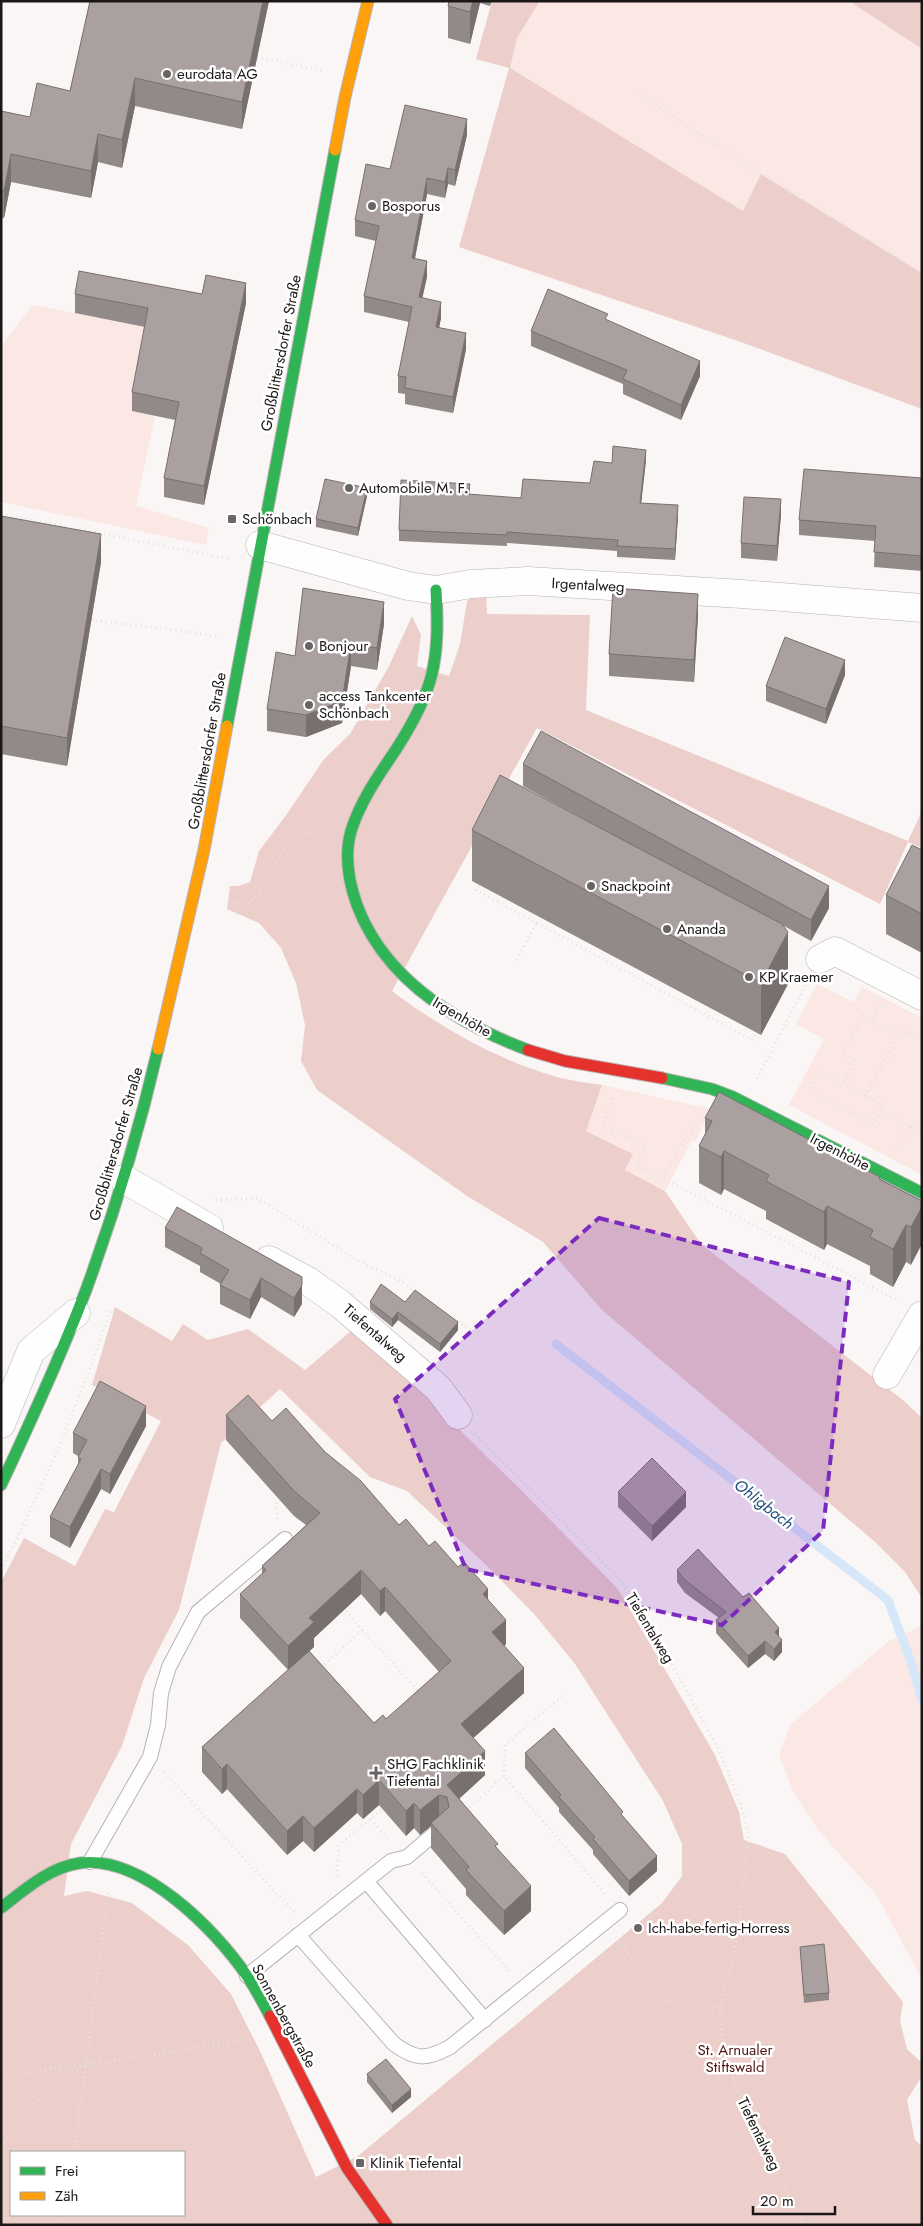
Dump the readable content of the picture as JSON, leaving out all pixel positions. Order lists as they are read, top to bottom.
{
  "streets": {
    "street": [
      "Großblittersdorfer Straße",
      "Irgentalweg",
      "Irgenhöhe",
      "Tiefentalweg",
      "Sonnenbergstraße"
    ]
  },
  "crossings": [
    ["Großblittersdorfer Straße", "Irgentalweg"],
    ["Großblittersdorfer Straße", "Tiefentalweg"],
    ["Irgentalweg", "Irgenhöhe"]
  ],
  "water": ["Ohligbach"],
  "parks": ["St. Arnualer Stiftswald"],
  "places": {
    "other": [
      "eurodata AG",
      "Bosporus",
      "Automobile M. F.",
      "Bonjour",
      "access Tankcenter Schönbach",
      "Snackpoint",
      "Ananda",
      "KP Kraemer",
      "Ich-habe-fertig-Horress"
    ],
    "transit": ["Schönbach", "Klinik Tiefental"],
    "health": ["SHG Fachklinik Tiefental"]
  },
  "legend": ["Frei", "Zäh"],
  "scale_bar": "20 m"
}
